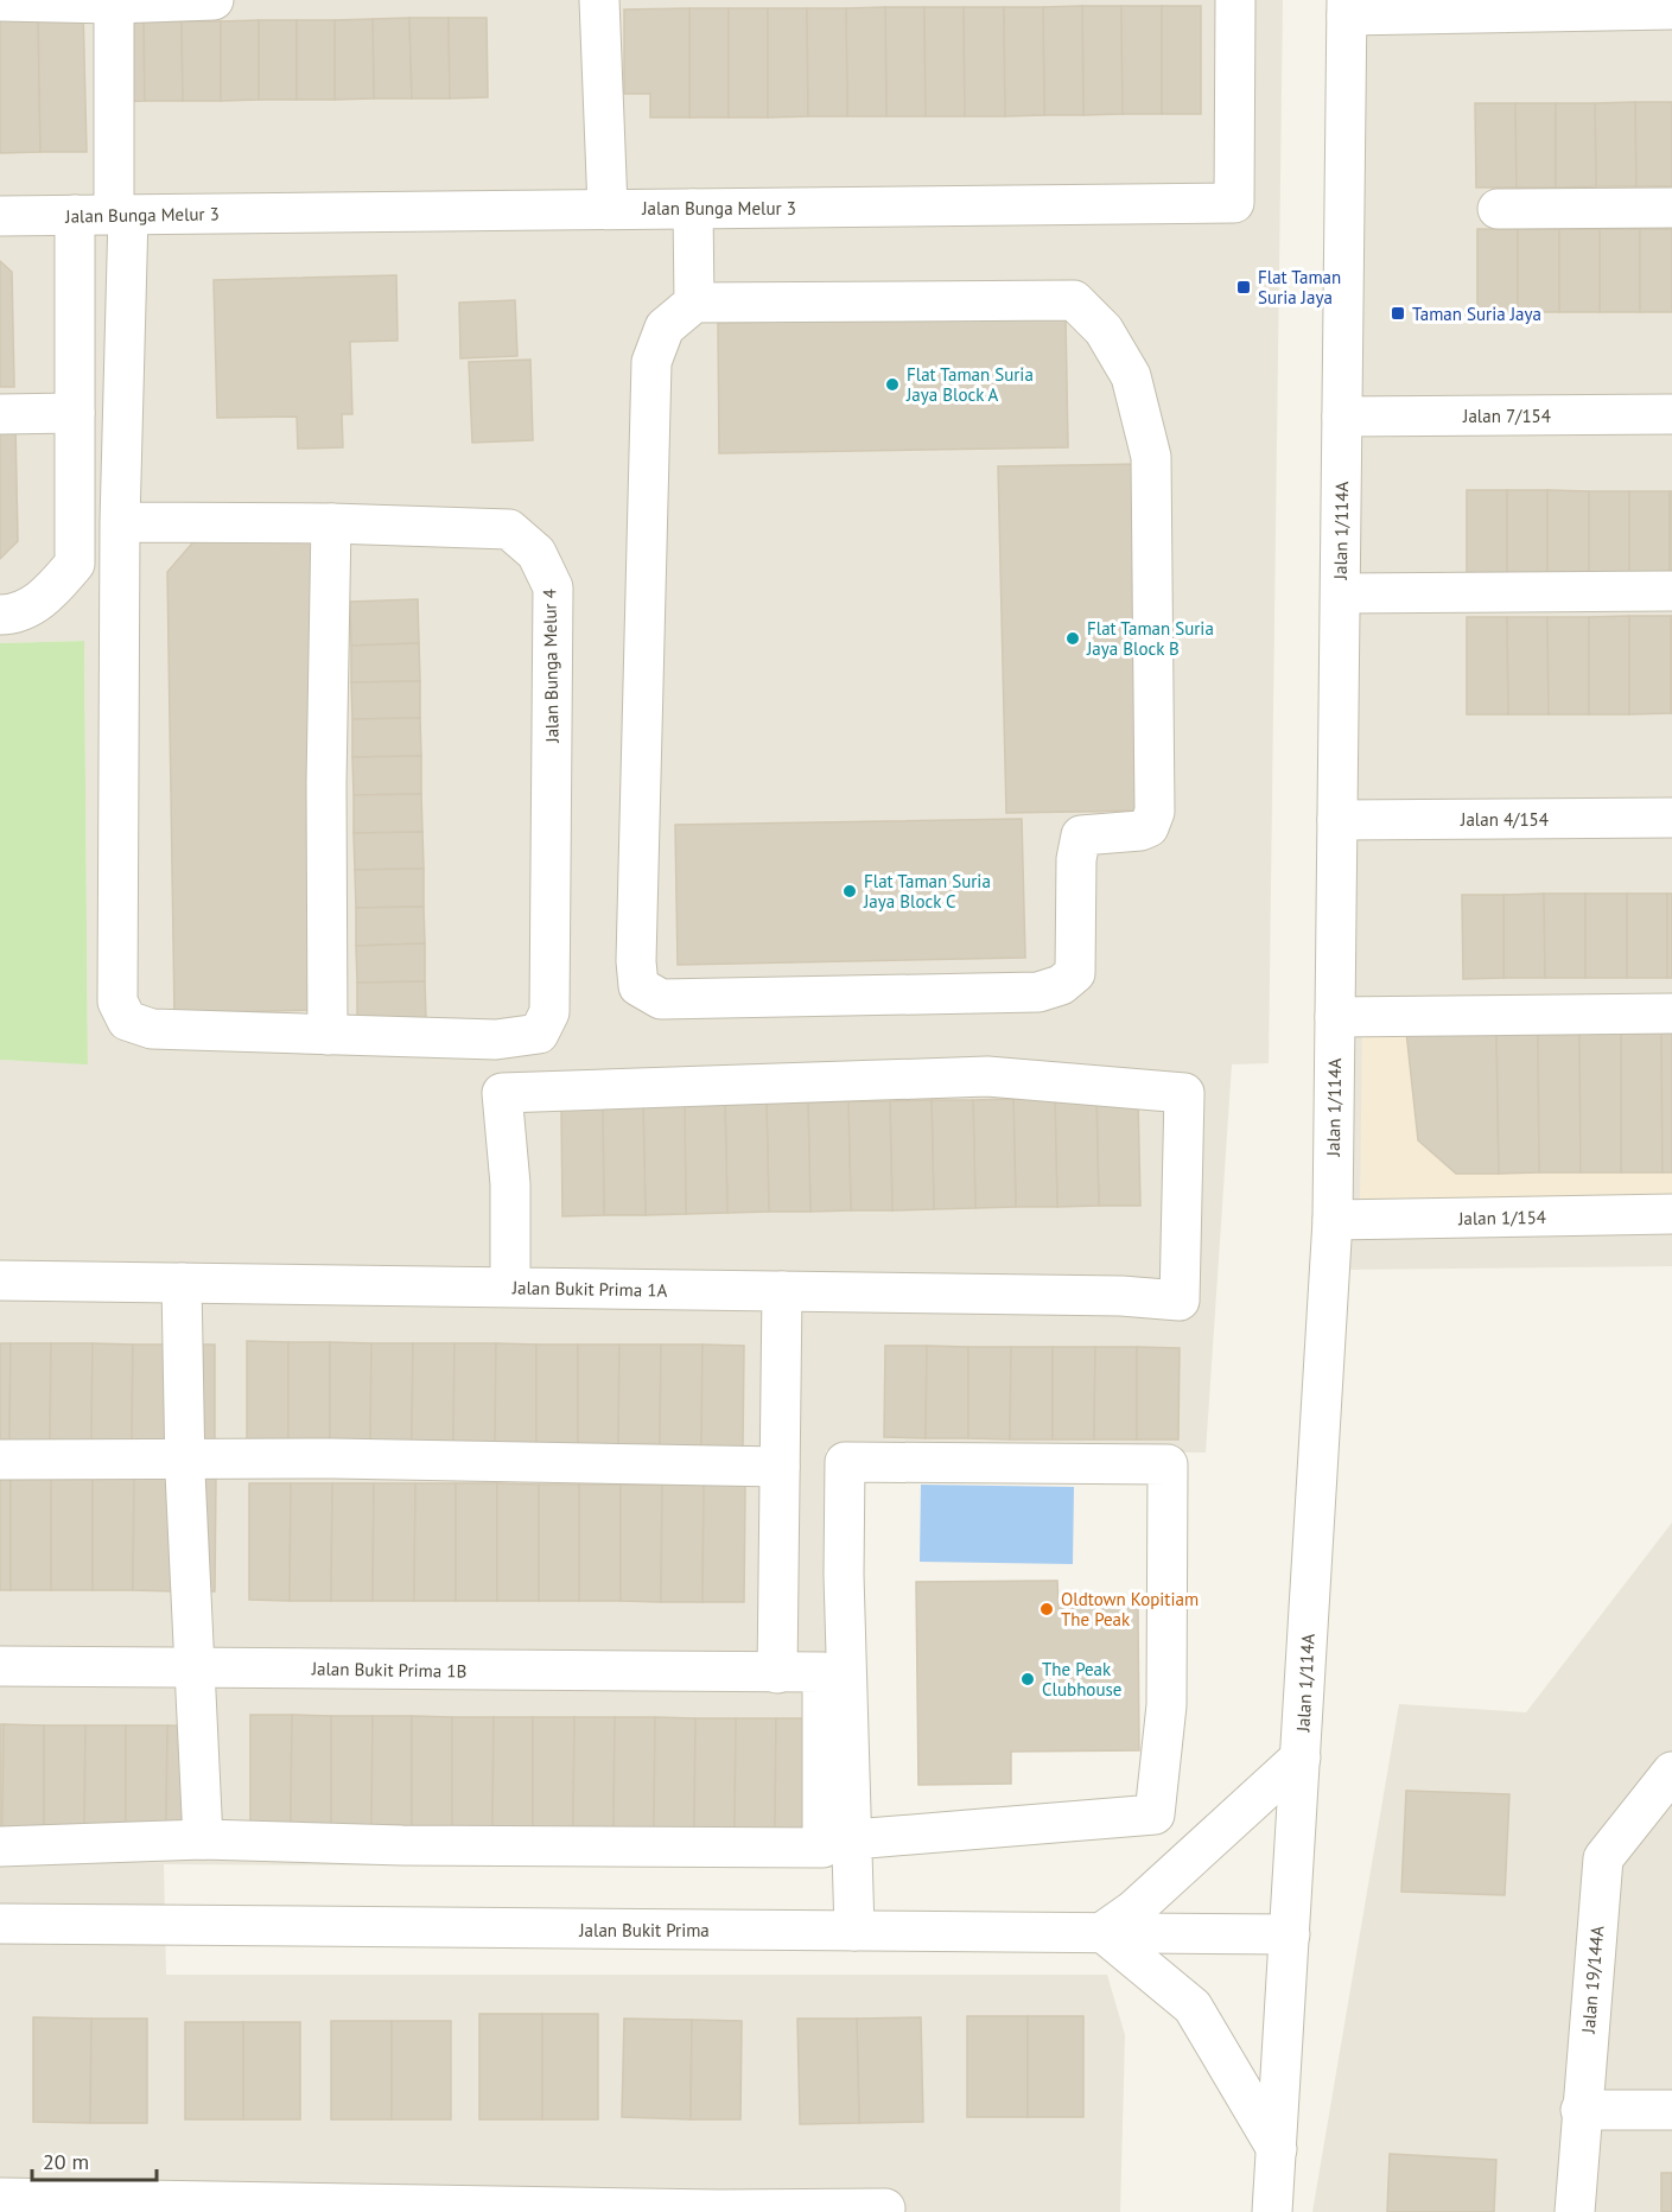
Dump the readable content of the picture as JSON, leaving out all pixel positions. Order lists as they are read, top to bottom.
{
  "streets": {
    "street": [
      "Jalan Bunga Melur 3",
      "Jalan 7/154",
      "Jalan 1/114A",
      "Jalan Bunga Melur 4",
      "Jalan 4/154",
      "Jalan 1/154",
      "Jalan Bukit Prima 1A",
      "Jalan Bukit Prima 1B",
      "Jalan Bukit Prima",
      "Jalan 19/144A"
    ]
  },
  "crossings": [
    ["Jalan 7/154", "Jalan 1/114A"],
    ["Jalan 1/114A", "Jalan 4/154"],
    ["Jalan 1/114A", "Jalan 1/154"],
    ["Jalan 1/114A", "Jalan Bukit Prima"]
  ],
  "places": {
    "transit": ["Flat Taman Suria Jaya", "Taman Suria Jaya"],
    "other": [
      "Flat Taman Suria Jaya Block A",
      "Flat Taman Suria Jaya Block B",
      "Flat Taman Suria Jaya Block C",
      "Oldtown Kopitiam The Peak",
      "The Peak Clubhouse"
    ]
  },
  "scale_bar": "20 m"
}
